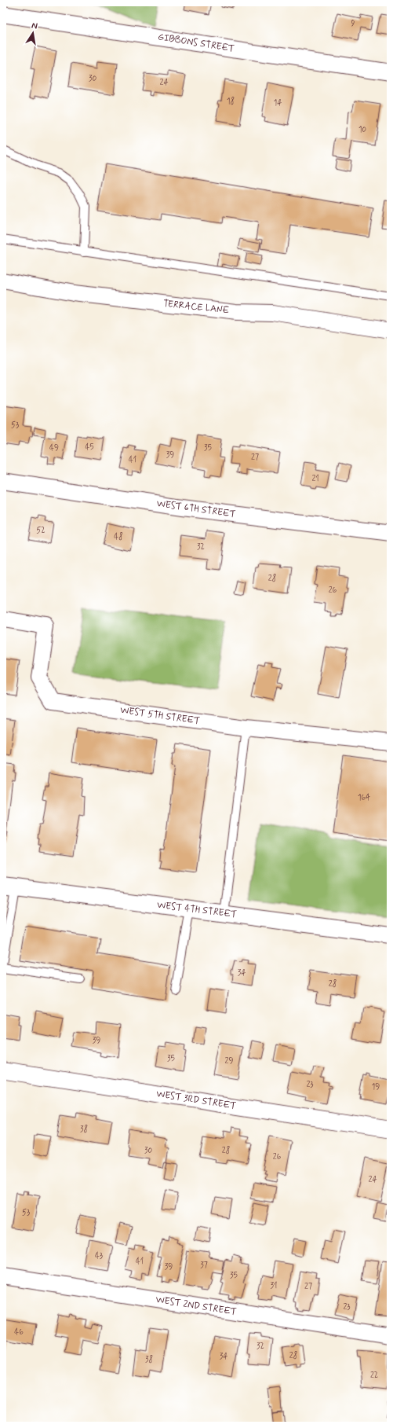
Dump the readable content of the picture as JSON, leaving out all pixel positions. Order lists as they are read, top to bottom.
{
  "streets": {
    "street": [
      "GIBBONS STREET",
      "TERRACE LANE",
      "WEST 6TH STREET",
      "WEST 5TH STREET",
      "WEST 4TH STREET",
      "WEST 3RD STREET",
      "WEST 2ND STREET"
    ]
  },
  "house_numbers": [
    "9",
    "30",
    "24",
    "18",
    "14",
    "10",
    "53",
    "45",
    "49",
    "35",
    "39",
    "27",
    "41",
    "21",
    "52",
    "48",
    "32",
    "28",
    "26",
    "164",
    "34",
    "28",
    "39",
    "35",
    "29",
    "23",
    "19",
    "38",
    "30",
    "28",
    "26",
    "24",
    "53",
    "43",
    "41",
    "37",
    "39",
    "35",
    "31",
    "27",
    "23",
    "46",
    "32",
    "28",
    "34",
    "38",
    "22"
  ],
  "north": "top"
}
